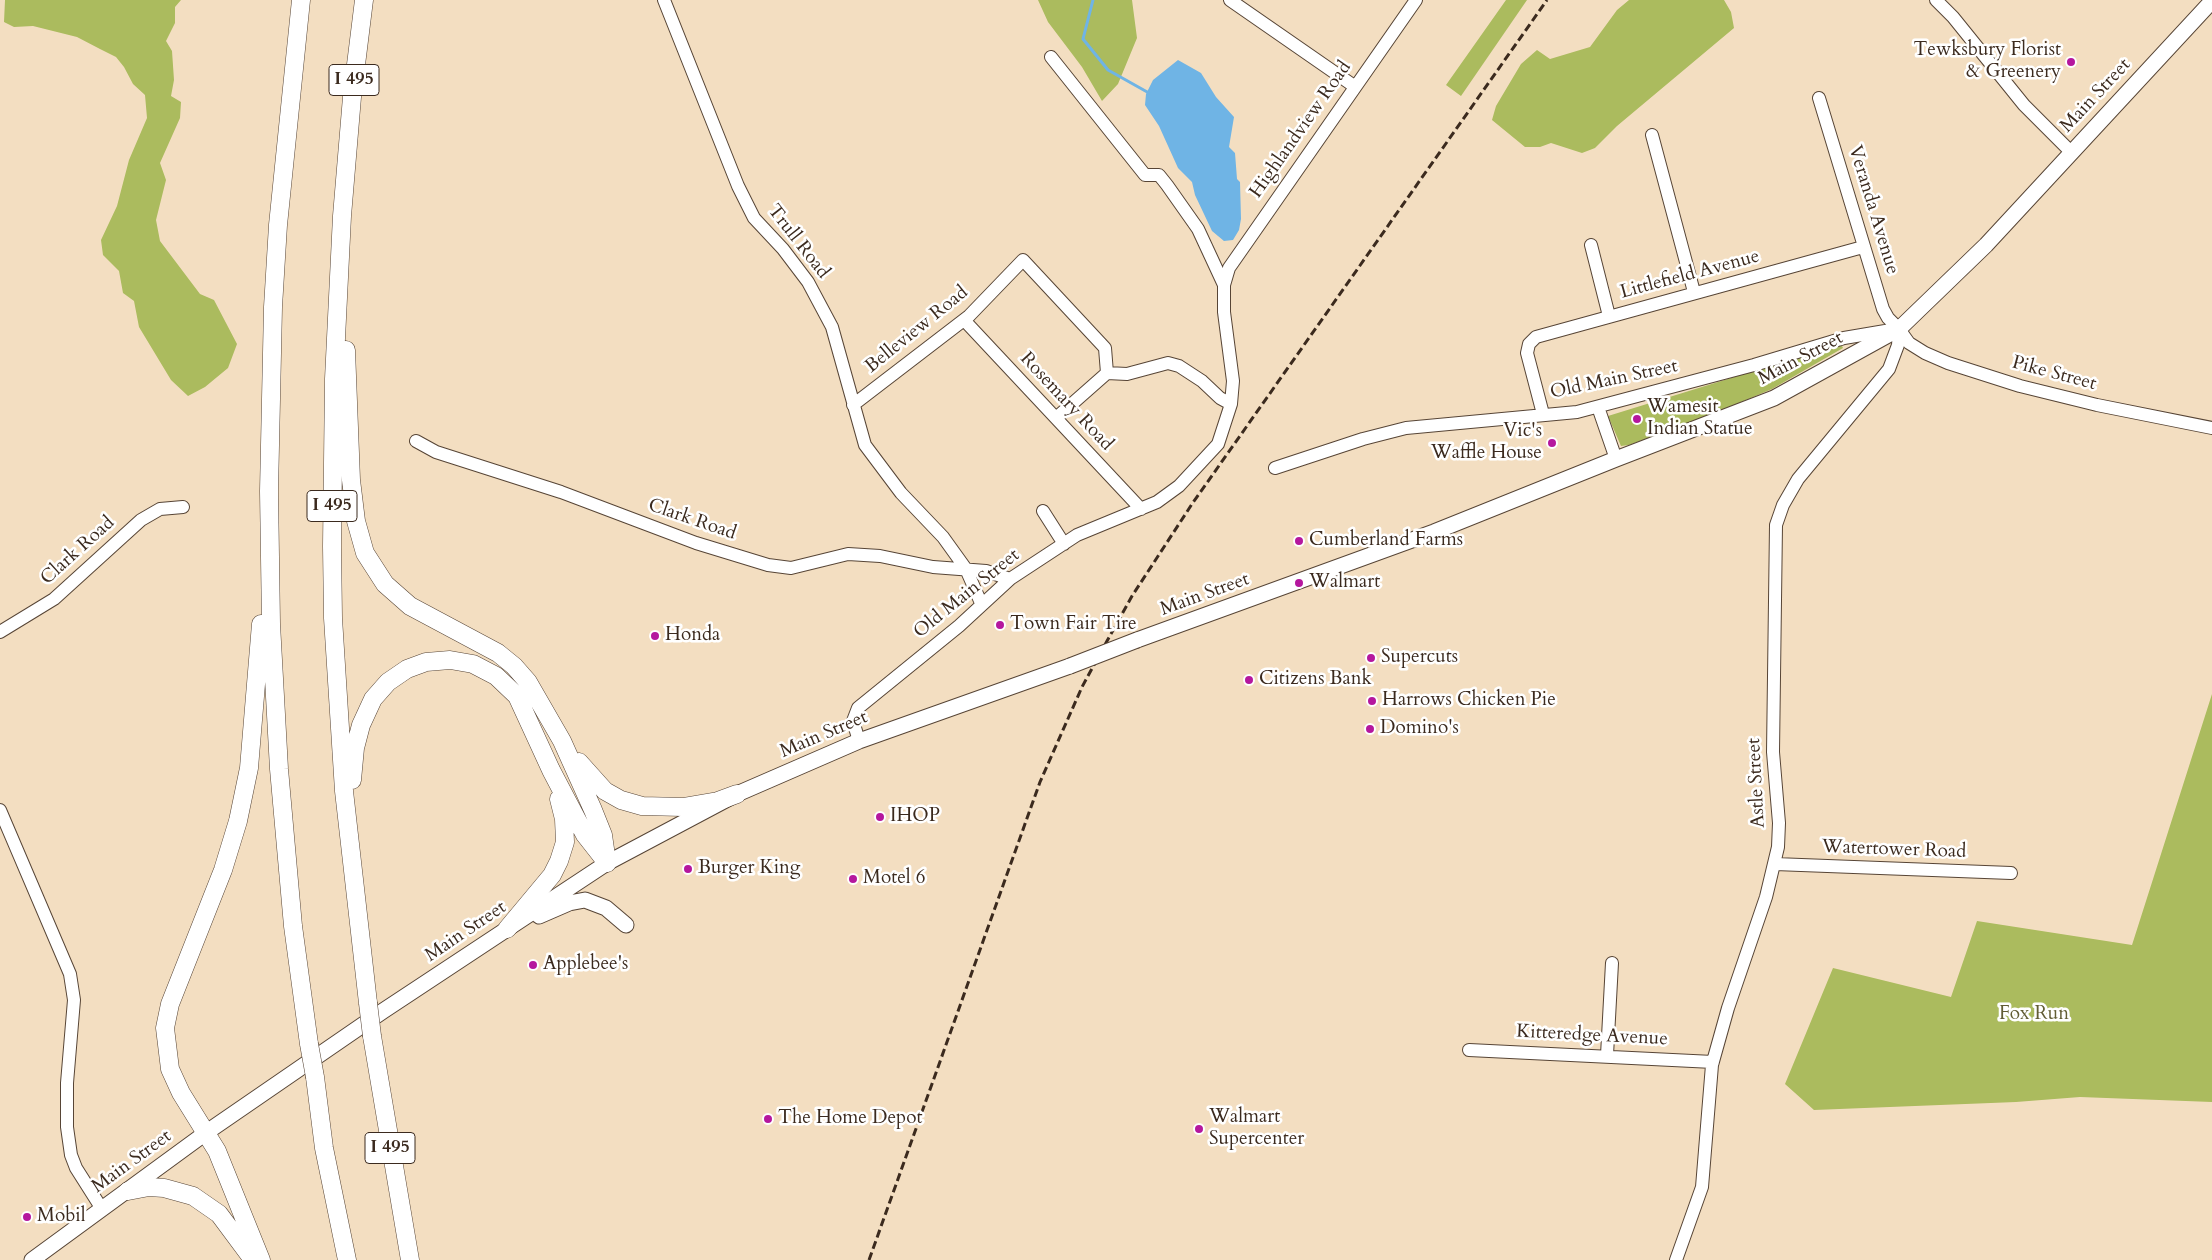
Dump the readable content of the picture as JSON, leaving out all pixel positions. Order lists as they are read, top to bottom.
{
  "streets": {
    "highway": ["I 495"],
    "main road": ["Main Street"],
    "street": [
      "Highlandview Road",
      "Veranda Avenue",
      "Trull Road",
      "Littlefield Avenue",
      "Belleview Road",
      "Pike Street",
      "Old Main Street",
      "Rosemary Road",
      "Clark Road",
      "Astle Street",
      "Watertower Road",
      "Kitteredge Avenue"
    ]
  },
  "crossings": [
    ["Main Street", "Veranda Avenue"],
    ["Main Street", "Pike Street"],
    ["Main Street", "Old Main Street"],
    ["Main Street", "Astle Street"],
    ["Highlandview Road", "Old Main Street"],
    ["Veranda Avenue", "Littlefield Avenue"],
    ["Veranda Avenue", "Pike Street"],
    ["Veranda Avenue", "Old Main Street"],
    ["Veranda Avenue", "Astle Street"],
    ["Trull Road", "Belleview Road"],
    ["Trull Road", "Old Main Street"],
    ["Trull Road", "Clark Road"],
    ["Littlefield Avenue", "Old Main Street"],
    ["Belleview Road", "Rosemary Road"],
    ["Pike Street", "Old Main Street"],
    ["Pike Street", "Astle Street"],
    ["Old Main Street", "Rosemary Road"],
    ["Old Main Street", "Astle Street"],
    ["Astle Street", "Watertower Road"],
    ["Astle Street", "Kitteredge Avenue"]
  ],
  "parks": ["Fox Run"],
  "places": [
    "Tewksbury Florist & Greenery",
    "Wamesit Indian Statue",
    "Vic's Waffle House",
    "Cumberland Farms",
    "Walmart",
    "Town Fair Tire",
    "Honda",
    "Supercuts",
    "Citizens Bank",
    "Harrows Chicken Pie",
    "Domino's",
    "IHOP",
    "Burger King",
    "Motel 6",
    "Applebee's",
    "The Home Depot",
    "Walmart Supercenter",
    "Mobil"
  ]
}
